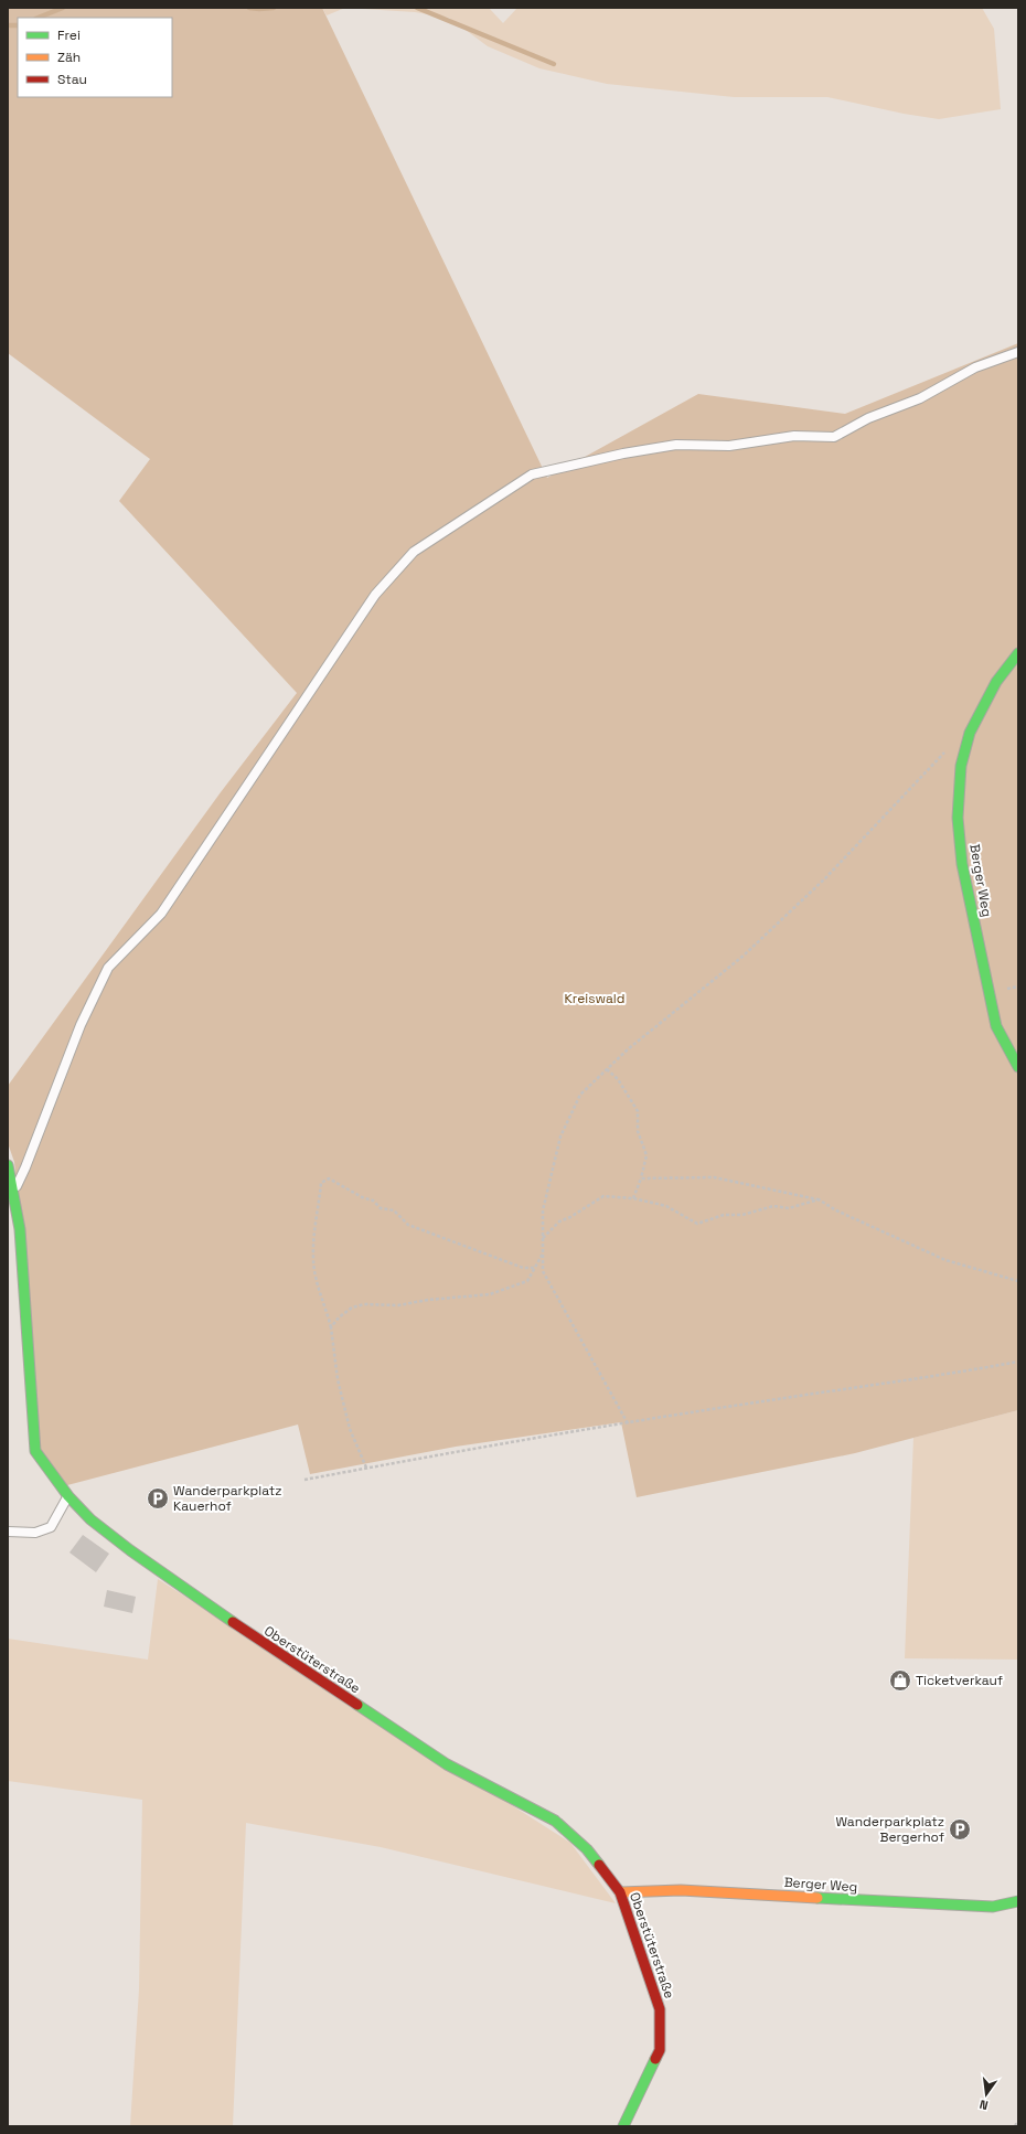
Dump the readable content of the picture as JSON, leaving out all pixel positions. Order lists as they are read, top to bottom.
{
  "streets": {
    "street": ["Berger Weg", "Oberstüterstraße"]
  },
  "crossings": [
    ["Berger Weg", "Oberstüterstraße"]
  ],
  "parks": ["Kreiswald"],
  "places": {
    "parking": ["Wanderparkplatz Kauerhof", "Wanderparkplatz Bergerhof"],
    "shop": ["Ticketverkauf"]
  },
  "legend": ["Frei", "Zäh", "Stau"],
  "north": "bottom"
}
